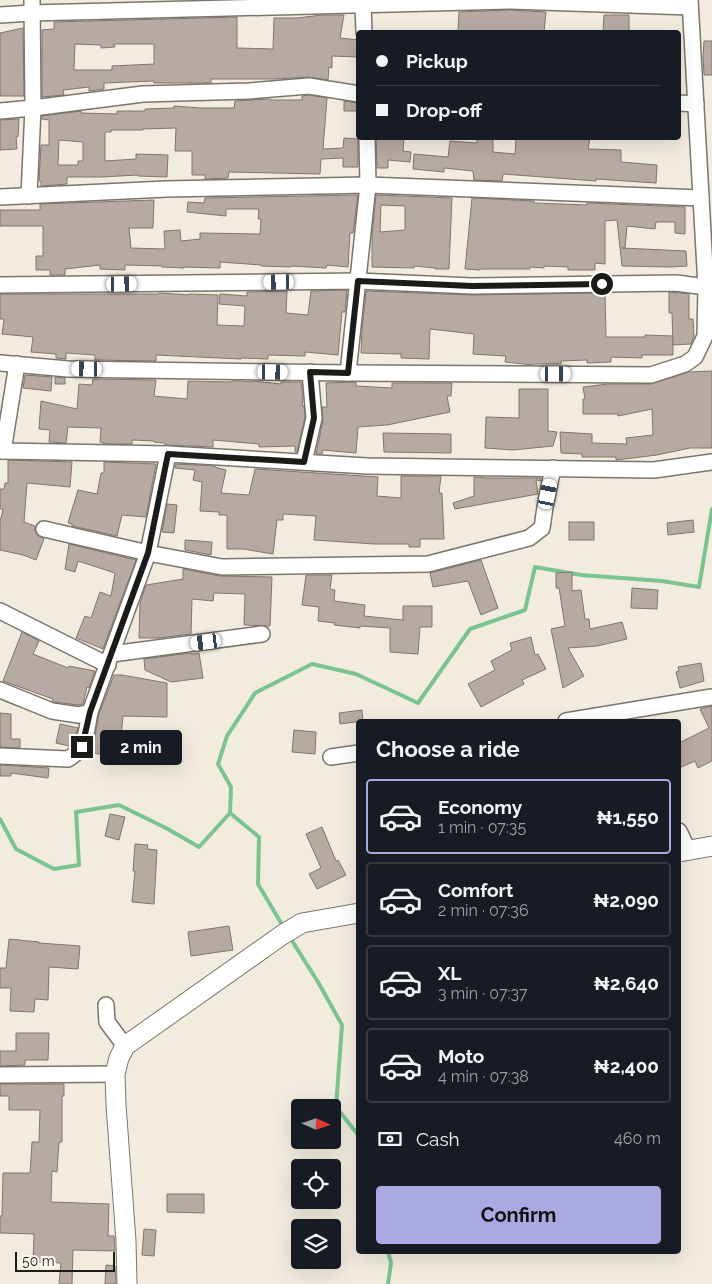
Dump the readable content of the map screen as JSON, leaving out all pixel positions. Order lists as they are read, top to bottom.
{
  "scale_bar": "50 m",
  "north": "right",
  "page": {
    "banner": ["Pickup", "Drop-off"],
    "heading": "Choose a ride",
    "bubble": "2 min",
    "list": [
      {
        "name": "Economy",
        "note": "1 min · 07:35",
        "value": "₦1,550"
      },
      {
        "name": "Comfort",
        "note": "2 min · 07:36",
        "value": "₦2,090"
      },
      {
        "name": "XL",
        "note": "3 min · 07:37",
        "value": "₦2,640"
      },
      {
        "name": "Moto",
        "note": "4 min · 07:38",
        "value": "₦2,400"
      }
    ],
    "pay": ["Cash", "460 m"],
    "buttons": "Confirm",
    "scale": "50 m"
  }
}
